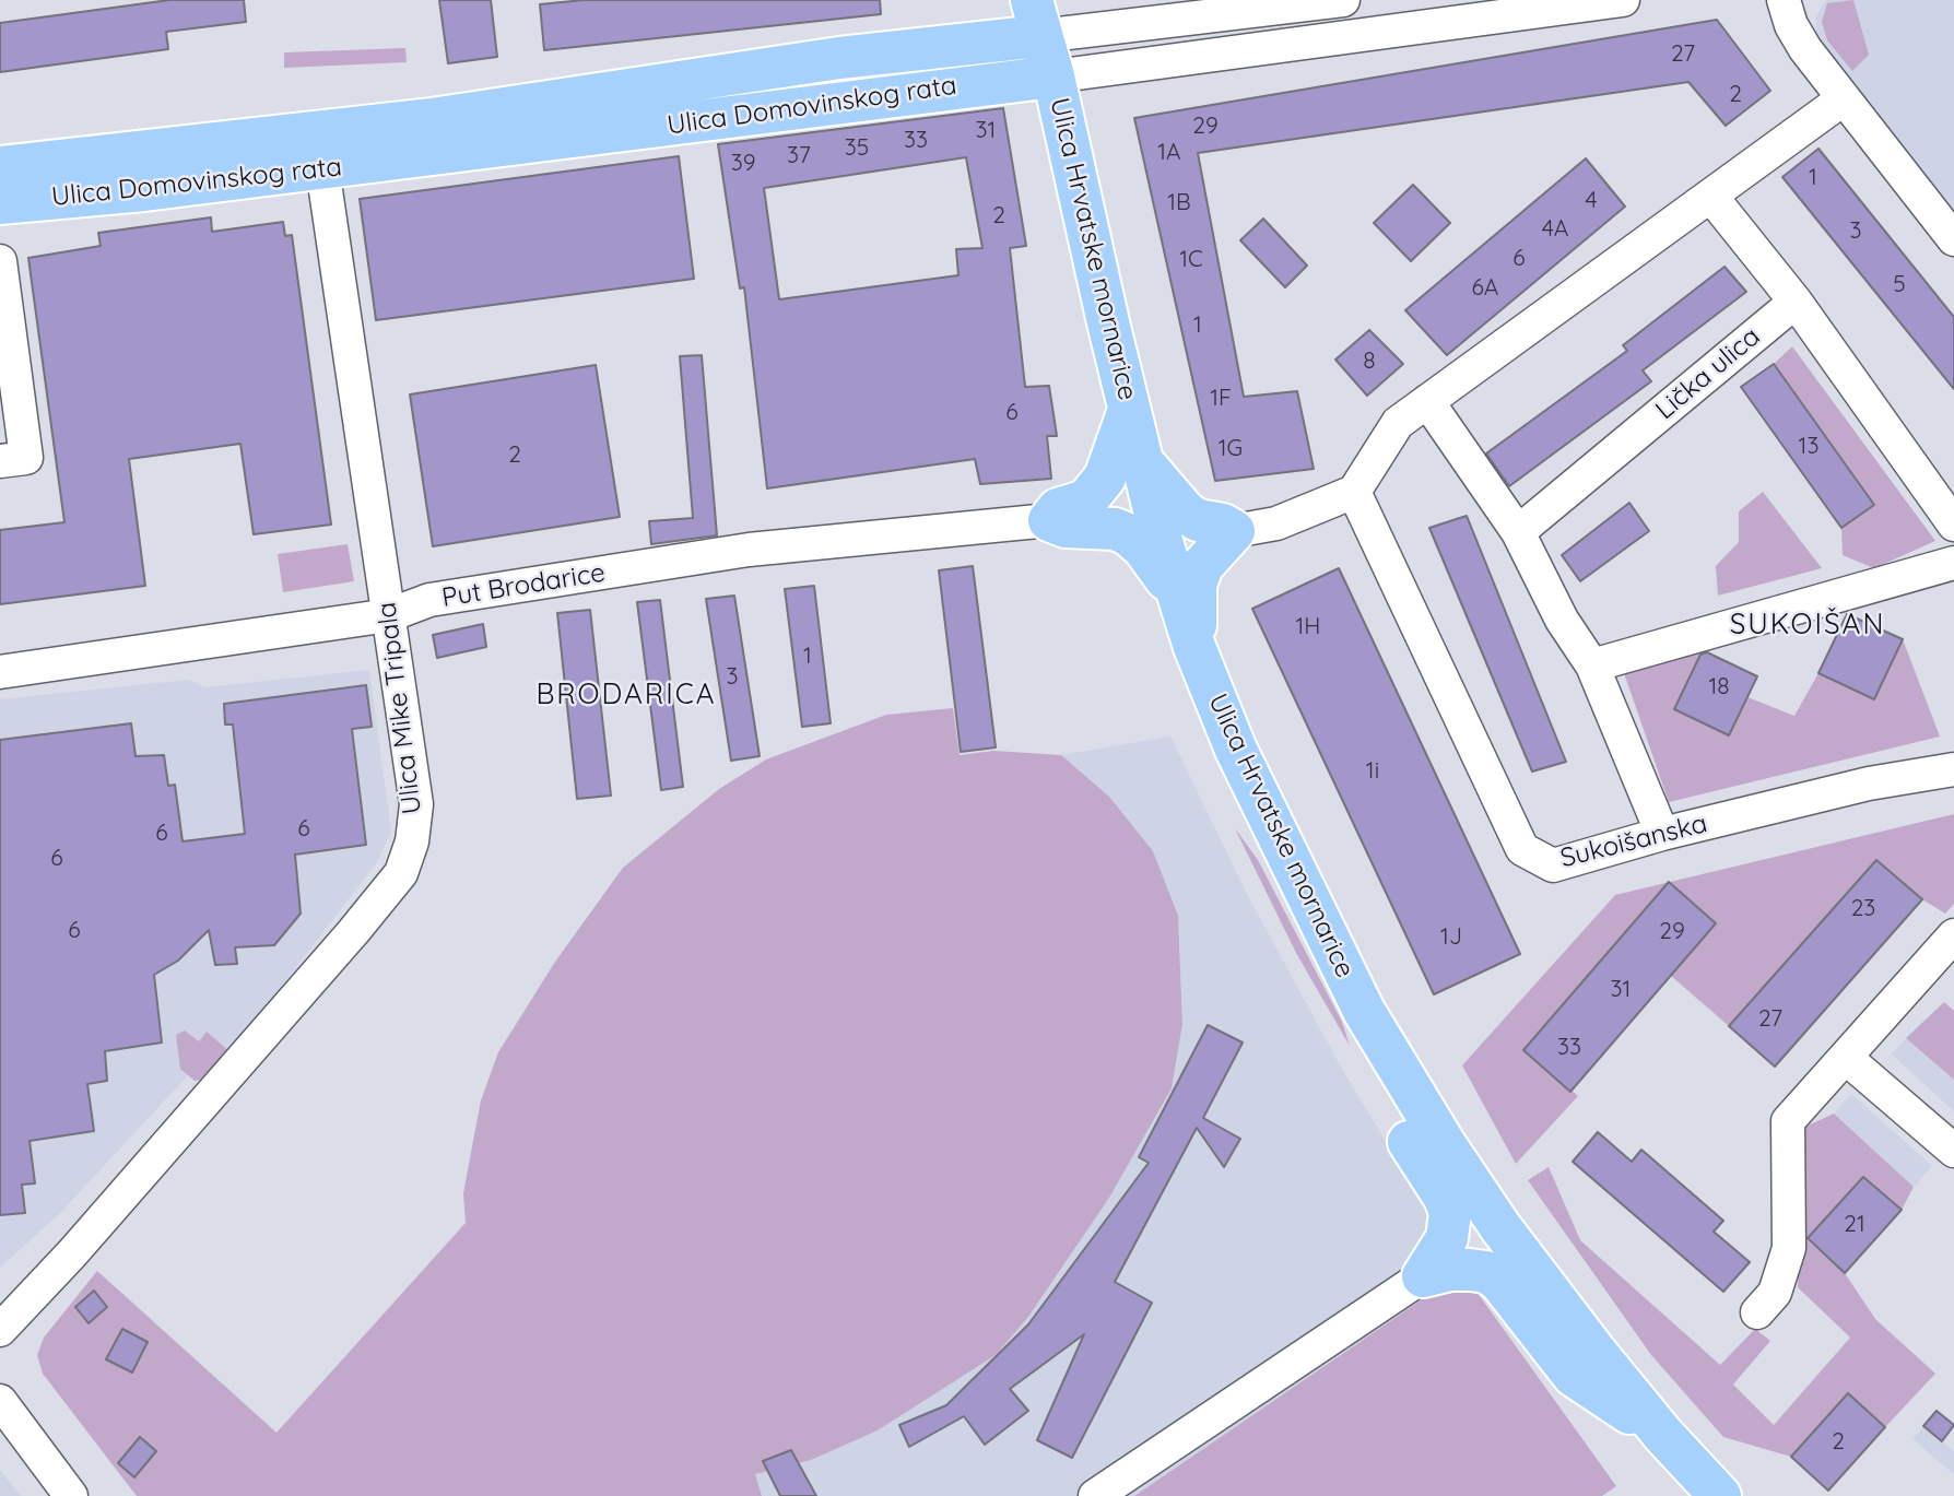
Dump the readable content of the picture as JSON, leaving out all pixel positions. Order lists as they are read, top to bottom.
{
  "streets": {
    "main road": ["Ulica Domovinskog rata", "Ulica Hrvatske mornarice"],
    "street": [
      "Lička ulica",
      "Put Brodarice",
      "Ulica Mike Tripala",
      "Sukoišanska"
    ]
  },
  "crossings": [
    ["Ulica Domovinskog rata", "Ulica Hrvatske mornarice"],
    ["Ulica Domovinskog rata", "Ulica Mike Tripala"],
    ["Put Brodarice", "Ulica Mike Tripala"]
  ],
  "districts": ["SUKOIŠAN", "BRODARICA"],
  "house_numbers": [
    "27",
    "2",
    "29",
    "31",
    "33",
    "35",
    "1A",
    "37",
    "39",
    "1",
    "4",
    "1B",
    "2",
    "4A",
    "3",
    "6",
    "1C",
    "5",
    "6A",
    "1",
    "8",
    "1F",
    "6",
    "13",
    "1G",
    "2",
    "1H",
    "1",
    "3",
    "18",
    "1i",
    "6",
    "6",
    "6",
    "23",
    "6",
    "29",
    "1J",
    "31",
    "27",
    "33",
    "21",
    "2"
  ]
}
